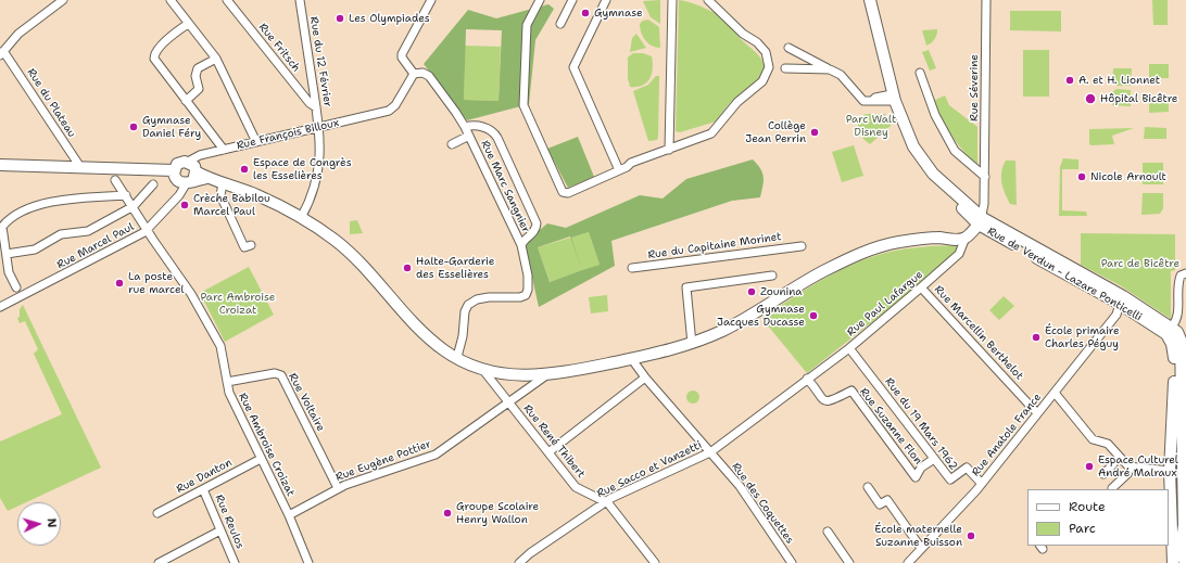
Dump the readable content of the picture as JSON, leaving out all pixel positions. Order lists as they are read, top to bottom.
{
  "streets": {
    "street": [
      "Rue Fritsch",
      "Rue du 12 Février",
      "Rue Séverine",
      "Rue du Plateau",
      "Rue François Billoux",
      "Rue Marc Sangnier",
      "Rue Marcel Paul",
      "Rue du Capitaine Morinet",
      "Rue de Verdun - Lazare Ponticelli",
      "Rue Paul Lafargue",
      "Rue Marcellin Berthelot",
      "Rue Voltaire",
      "Rue du 19 Mars 1962",
      "Rue Suzanne Flon",
      "Rue Anatole France",
      "Rue René Thibert",
      "Rue Ambroise Croizat",
      "Rue Eugène Pottier",
      "Rue Sacco et Vanzetti",
      "Rue Danton",
      "Rue des Coquettes",
      "Rue Reulos"
    ]
  },
  "crossings": [
    ["Rue Fritsch", "Rue du 12 Février"],
    ["Rue du 12 Février", "Rue François Billoux"],
    ["Rue Séverine", "Rue de Verdun - Lazare Ponticelli"],
    ["Rue François Billoux", "Rue Marcel Paul"],
    ["Rue Marcel Paul", "Rue Ambroise Croizat"],
    ["Rue de Verdun - Lazare Ponticelli", "Rue Anatole France"],
    ["Rue Paul Lafargue", "Rue Marcellin Berthelot"],
    ["Rue Paul Lafargue", "Rue du 19 Mars 1962"],
    ["Rue Paul Lafargue", "Rue Suzanne Flon"],
    ["Rue Paul Lafargue", "Rue Sacco et Vanzetti"],
    ["Rue Marcellin Berthelot", "Rue Anatole France"],
    ["Rue Voltaire", "Rue Ambroise Croizat"],
    ["Rue Voltaire", "Rue Eugène Pottier"],
    ["Rue du 19 Mars 1962", "Rue Suzanne Flon"],
    ["Rue du 19 Mars 1962", "Rue Anatole France"],
    ["Rue Suzanne Flon", "Rue Sacco et Vanzetti"],
    ["Rue René Thibert", "Rue Eugène Pottier"],
    ["Rue René Thibert", "Rue Sacco et Vanzetti"],
    ["Rue Ambroise Croizat", "Rue Eugène Pottier"],
    ["Rue Ambroise Croizat", "Rue Danton"],
    ["Rue Sacco et Vanzetti", "Rue des Coquettes"],
    ["Rue Danton", "Rue Reulos"]
  ],
  "parks": ["Parc Walt Disney", "Parc de Bicêtre", "Parc Ambroise Croizat"],
  "places": [
    "Gymnase",
    "Les Olympiades",
    "A. et H. Lionnet",
    "Hôpital Bicêtre",
    "Gymnase Daniel Féry",
    "Collège Jean Perrin",
    "Espace de Congrès les Esselières",
    "Nicole Arnoult",
    "Crèche Babilou Marcel Paul",
    "Halte-Garderie des Esselières",
    "La poste rue marcel",
    "Zounina",
    "Gymnase Jacques Ducasse",
    "École primaire Charles Péguy",
    "Espace Culturel André Malraux",
    "Groupe Scolaire Henry Wallon",
    "École maternelle Suzanne Buisson"
  ],
  "legend": ["Route", "Parc"],
  "north": "right"
}
